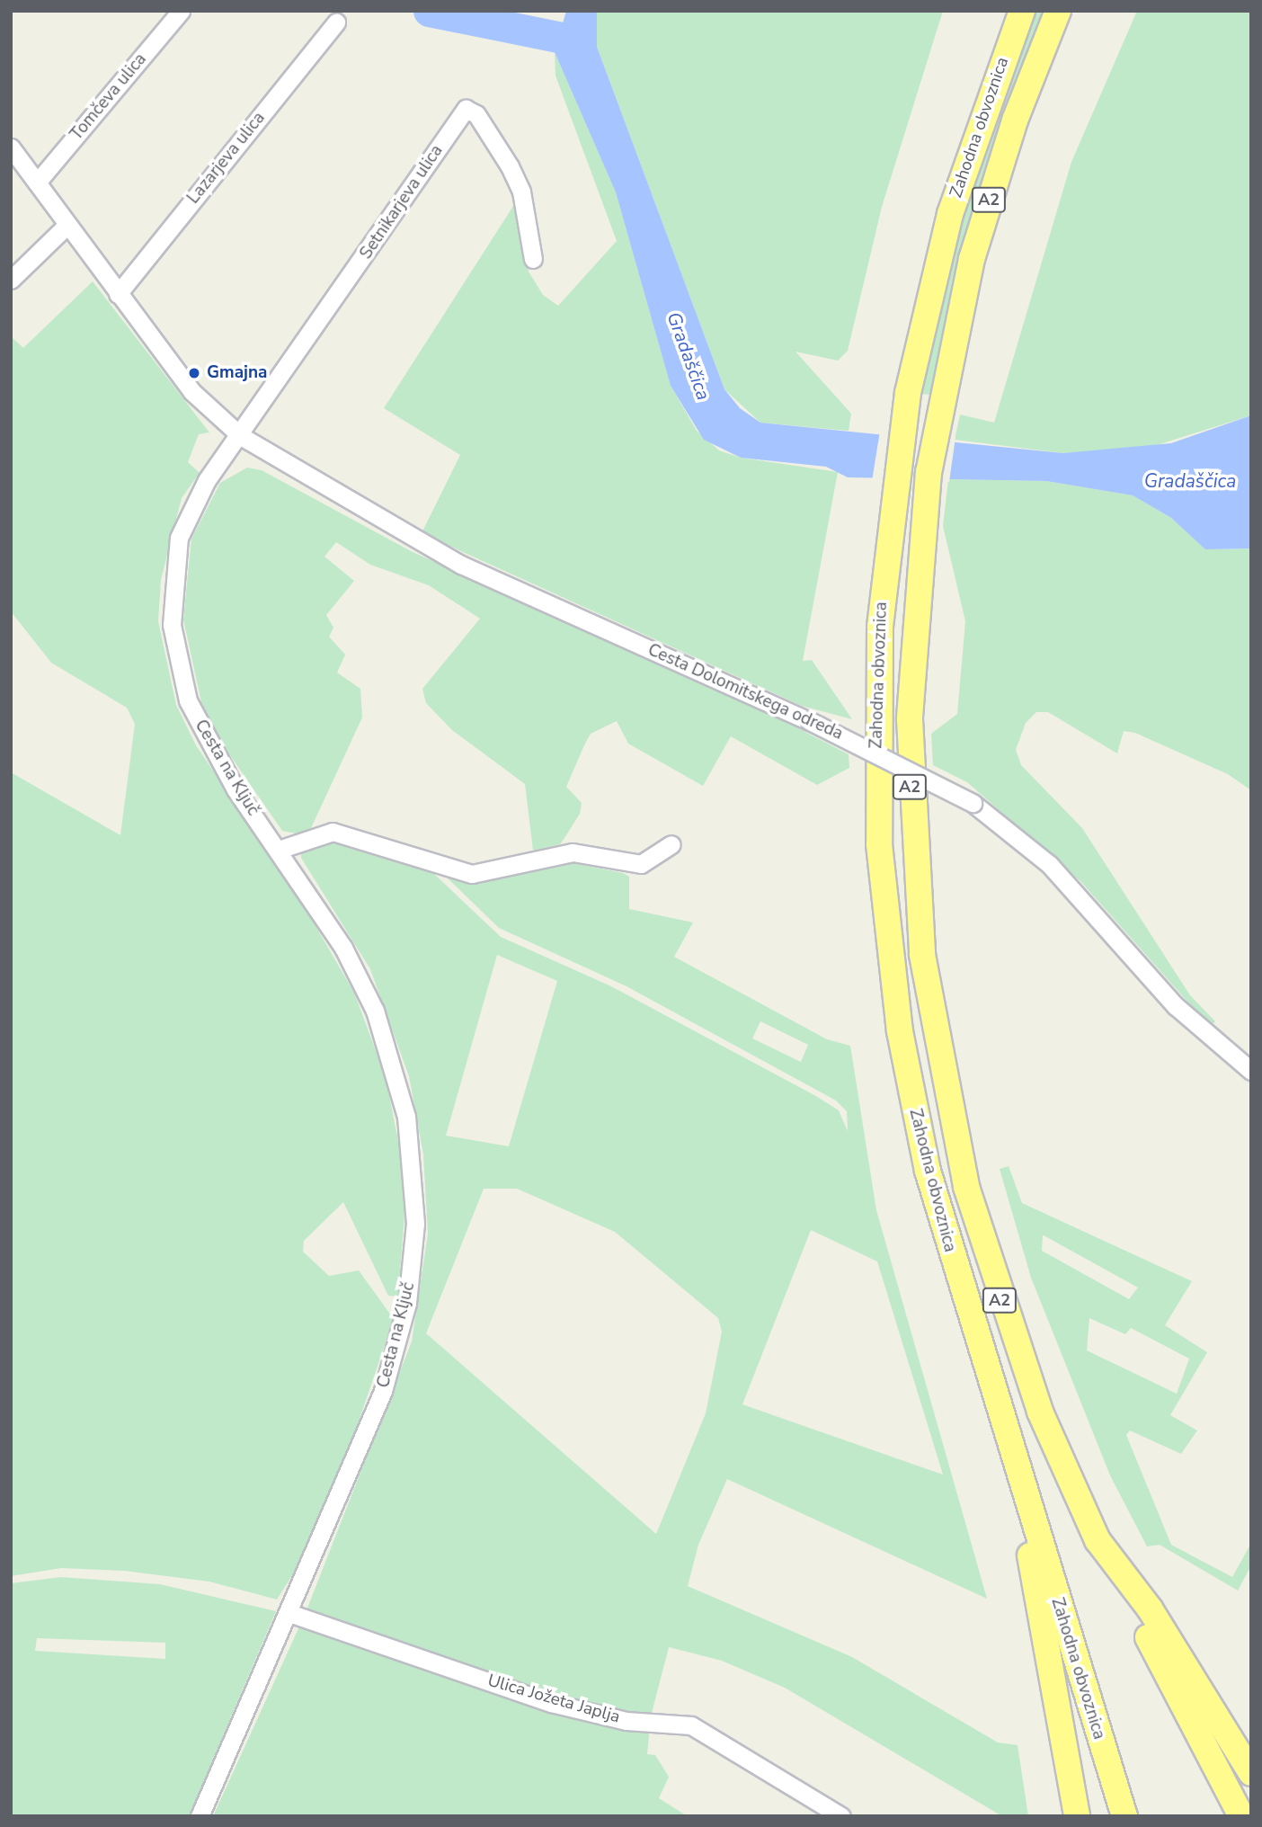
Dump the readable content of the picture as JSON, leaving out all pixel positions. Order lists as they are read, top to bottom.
{
  "streets": {
    "highway": ["Zahodna obvoznica", "A2"],
    "street": [
      "Tomčeva ulica",
      "Lazarjeva ulica",
      "Setnikarjeva ulica",
      "Cesta Dolomitskega odreda",
      "Cesta na Ključ",
      "Ulica Jožeta Japlja"
    ]
  },
  "crossings": [
    ["Tomčeva ulica", "Cesta Dolomitskega odreda"],
    ["Lazarjeva ulica", "Cesta Dolomitskega odreda"],
    ["Setnikarjeva ulica", "Cesta Dolomitskega odreda"],
    ["Setnikarjeva ulica", "Cesta na Ključ"],
    ["Cesta Dolomitskega odreda", "Cesta na Ključ"],
    ["Cesta na Ključ", "Ulica Jožeta Japlja"]
  ],
  "water": ["Gradaščica"],
  "places": ["Gmajna"]
}
